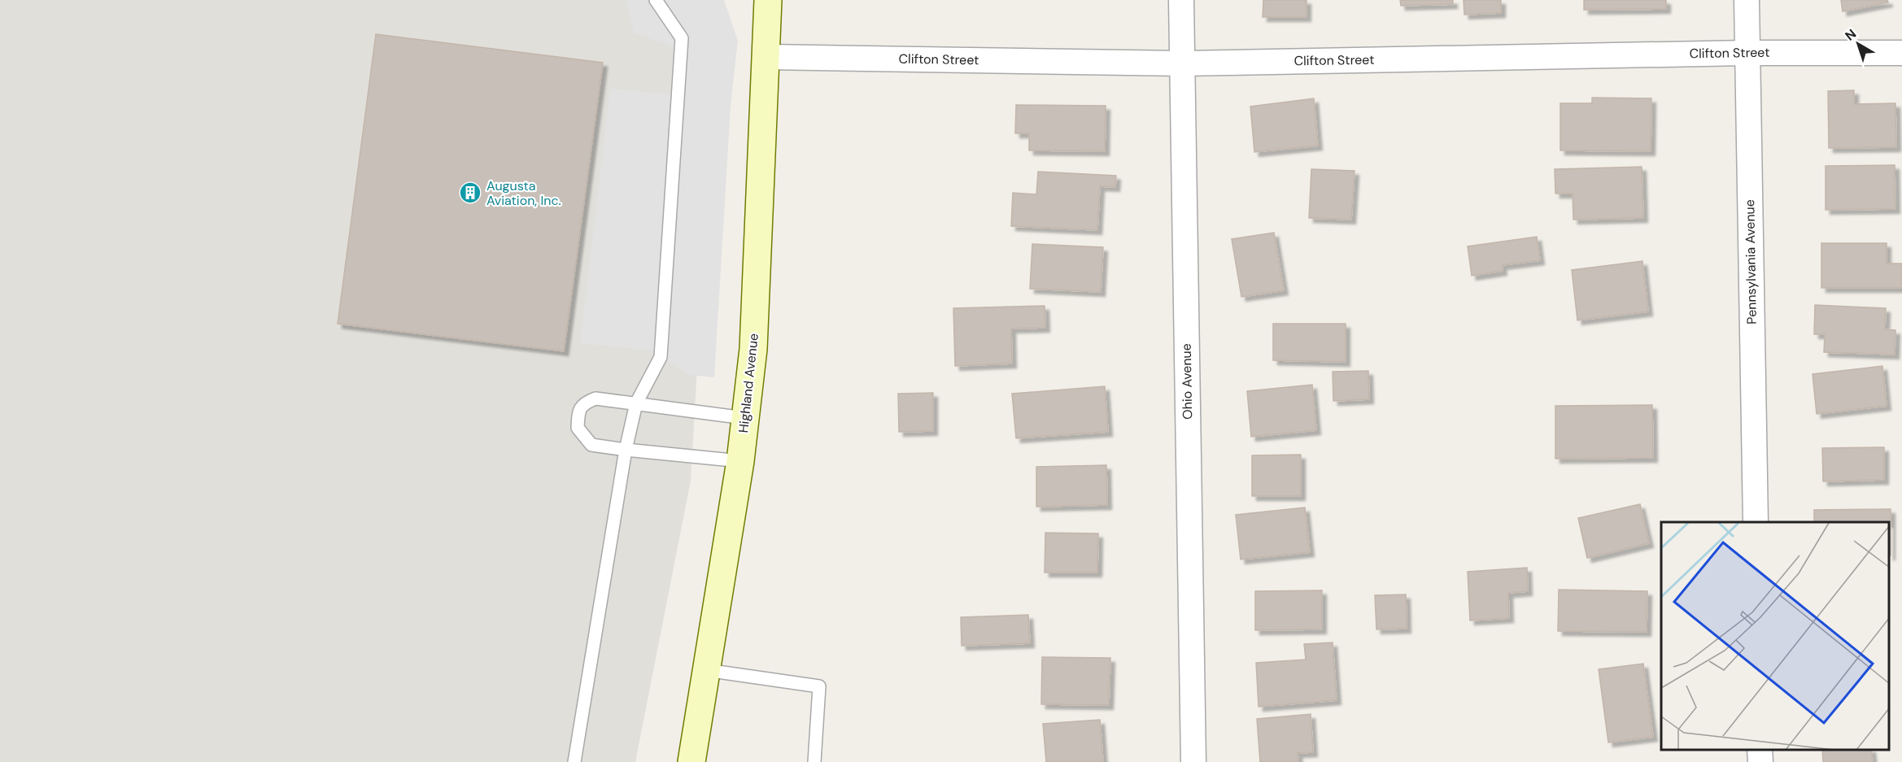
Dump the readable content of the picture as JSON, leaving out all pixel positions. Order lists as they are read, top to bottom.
{
  "streets": {
    "main road": ["Highland Avenue"],
    "street": ["Clifton Street", "Pennsylvania Avenue", "Ohio Avenue"]
  },
  "crossings": [
    ["Clifton Street", "Pennsylvania Avenue"],
    ["Clifton Street", "Ohio Avenue"],
    ["Clifton Street", "Highland Avenue"]
  ],
  "places": {
    "building": ["Augusta Aviation, Inc."]
  },
  "north": "top left"
}
